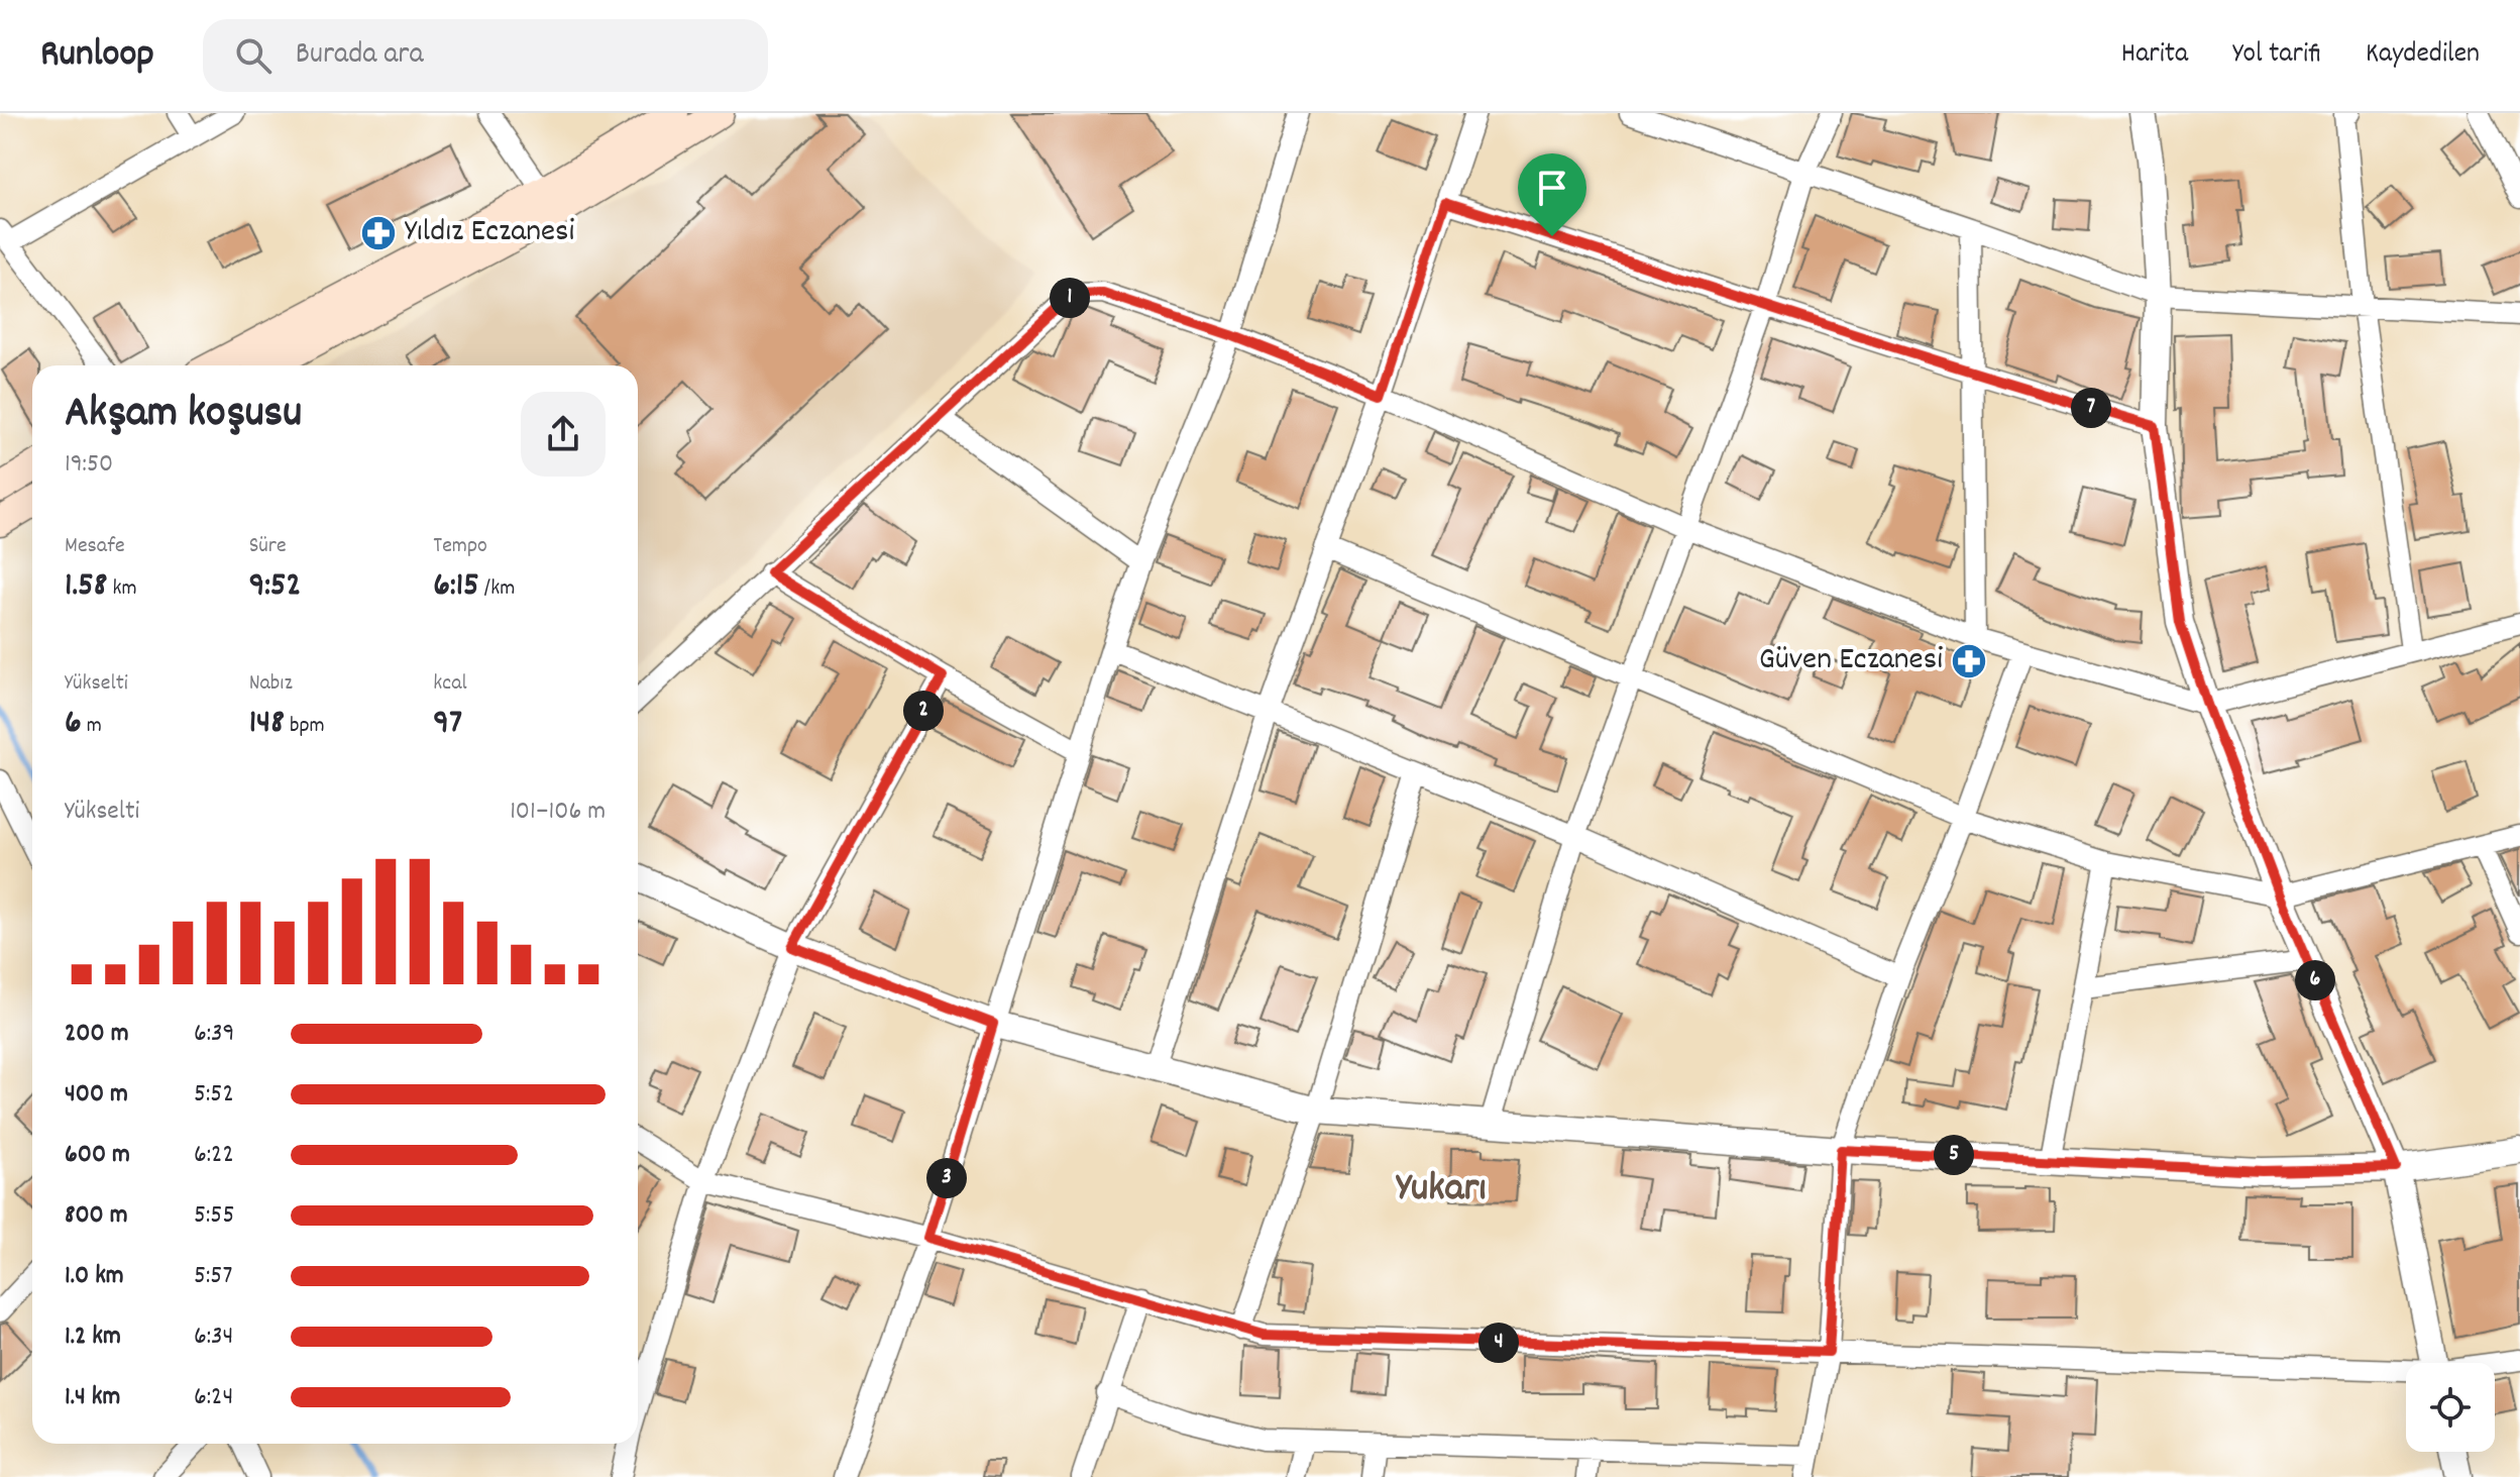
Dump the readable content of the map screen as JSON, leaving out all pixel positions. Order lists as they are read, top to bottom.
{
  "districts": ["Yukarı"],
  "places": {
    "pharmacy": ["Yıldız Eczanesi", "Güven Eczanesi"]
  },
  "page": {
    "header": "Runloop",
    "search": "Burada ara",
    "nav": ["Harita", "Yol tarifi", "Kaydedilen"],
    "pins": [
      "1",
      "7",
      "2",
      "6",
      "5",
      "3",
      "4"
    ],
    "heading": ["Akşam koşusu", "19:50"],
    "stats": [
      ["Mesafe", "1.58 km"],
      ["Süre", "9:52"],
      ["Tempo", "6:15 /km"],
      ["Yükselti", "6 m"],
      ["Nabız", "148 bpm"],
      ["kcal", "97"]
    ],
    "chart": ["Yükselti", "101–106 m"],
    "list": [
      {
        "name": "200 m",
        "note": "6:39"
      },
      {
        "name": "400 m",
        "note": "5:52"
      },
      {
        "name": "600 m",
        "note": "6:22"
      },
      {
        "name": "800 m",
        "note": "5:55"
      },
      {
        "name": "1.0 km",
        "note": "5:57"
      },
      {
        "name": "1.2 km",
        "note": "6:34"
      },
      {
        "name": "1.4 km",
        "note": "6:24"
      }
    ]
  }
}
